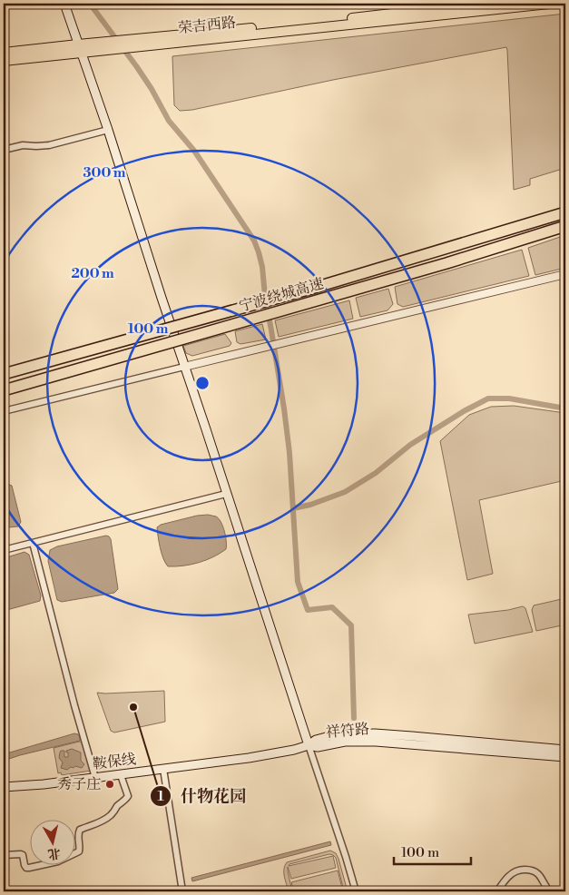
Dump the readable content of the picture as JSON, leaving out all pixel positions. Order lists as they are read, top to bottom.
{
  "streets": {
    "highway": ["宁波绕城高速"],
    "main road": ["荣吉西路", "祥符路", "鞍保线"]
  },
  "crossings": [
    ["祥符路", "鞍保线"]
  ],
  "places": ["什物花园", "秀子庄"],
  "scale_bar": "100 m",
  "north": "bottom",
  "rings": ["300 m", "200 m", "100 m"]
}
